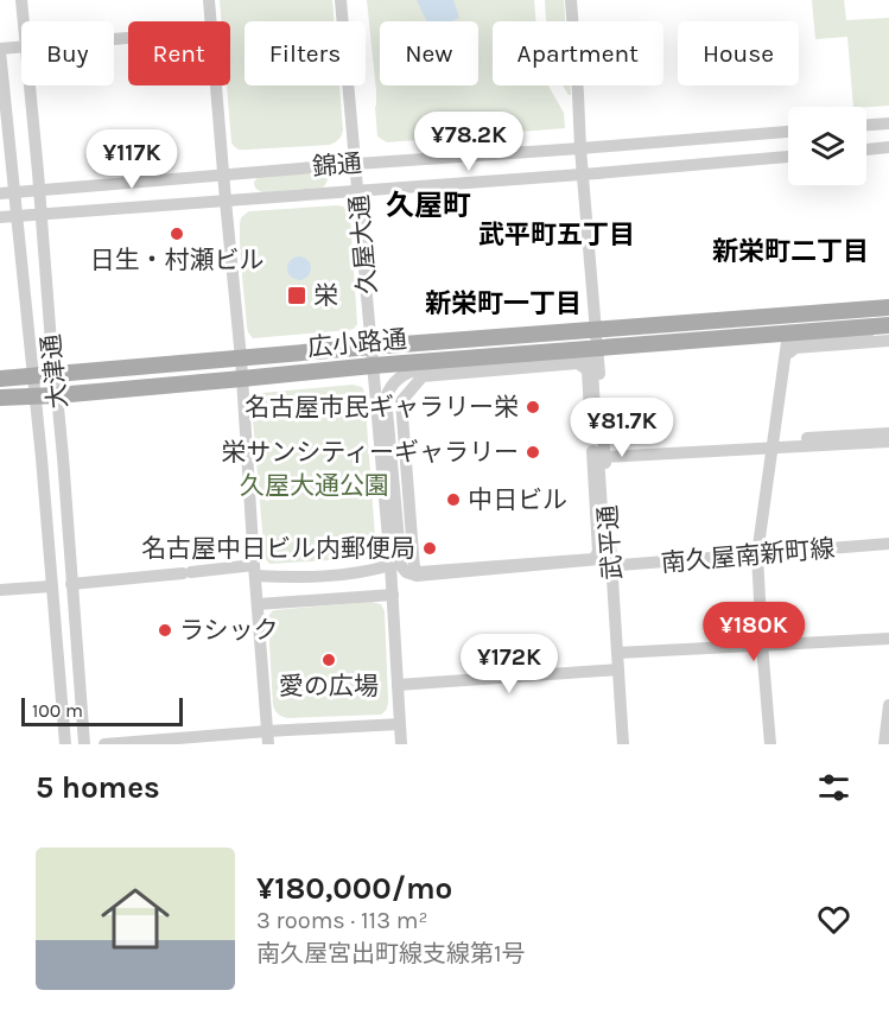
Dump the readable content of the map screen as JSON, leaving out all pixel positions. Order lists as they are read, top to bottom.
{
  "streets": {
    "main road": ["広小路通"],
    "street": [
      "錦通",
      "久屋大通",
      "大津通",
      "武平通",
      "南久屋南新町線"
    ]
  },
  "crossings": [
    ["錦通", "久屋大通"],
    ["錦通", "大津通"],
    ["錦通", "武平通"],
    ["久屋大通", "広小路通"],
    ["久屋大通", "南久屋南新町線"],
    ["広小路通", "大津通"],
    ["広小路通", "武平通"],
    ["武平通", "南久屋南新町線"]
  ],
  "districts": [
    "久屋町",
    "武平町五丁目",
    "新栄町二丁目",
    "新栄町一丁目"
  ],
  "parks": ["久屋大通公園"],
  "places": {
    "other": [
      "日生・村瀬ビル",
      "名古屋市民ギャラリー栄",
      "栄サンシティーギャラリー",
      "中日ビル",
      "名古屋中日ビル内郵便局",
      "ラシック",
      "愛の広場"
    ],
    "transit": ["栄"]
  },
  "scale_bar": "100 m",
  "page": {
    "chip": [
      "Buy",
      "Rent",
      "Filters",
      "New",
      "Apartment",
      "House"
    ],
    "price": [
      "¥78.2K",
      "¥117K",
      "¥81.7K",
      "¥180K",
      "¥172K"
    ],
    "scale": "100 m",
    "heading": "5 homes",
    "list": [
      {
        "name": "¥180,000/mo",
        "note": "3 rooms · 113 m² · 南久屋宮出町線支線第1号"
      }
    ]
  }
}
